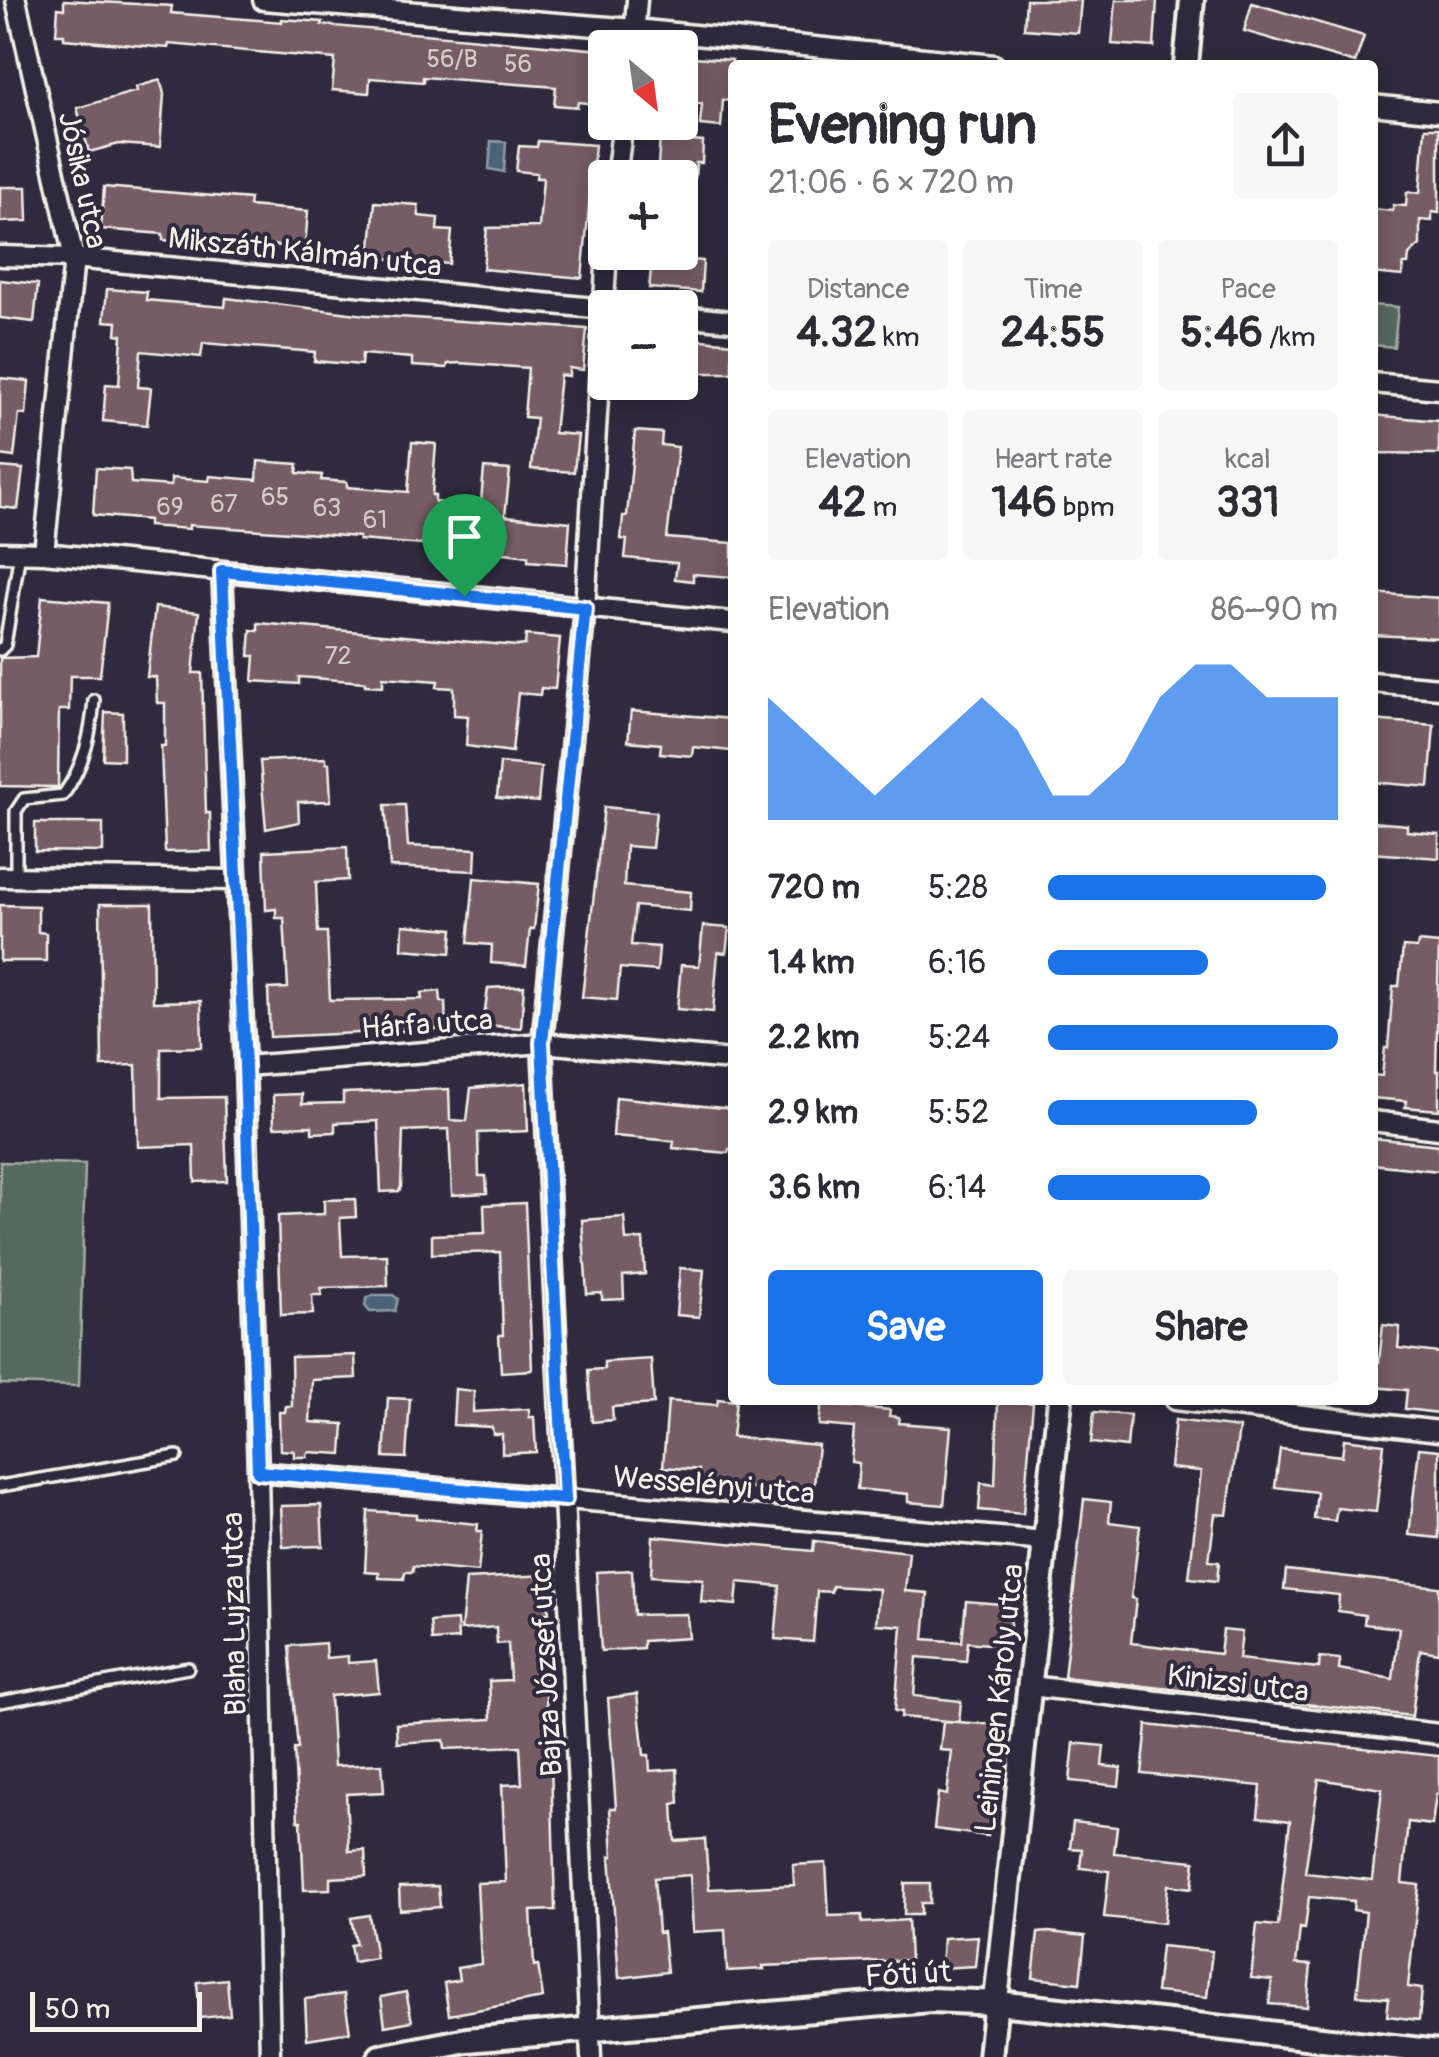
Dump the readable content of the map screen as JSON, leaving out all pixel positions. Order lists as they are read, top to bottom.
{
  "streets": {
    "street": [
      "Jósika utca",
      "Mikszáth Kálmán utca",
      "Hárfa utca",
      "Wesselényi utca",
      "Blaha Lujza utca",
      "Bajza József utca",
      "Kinizsi utca",
      "Leiningen Károly utca",
      "Fóti út"
    ]
  },
  "crossings": [
    ["Jósika utca", "Mikszáth Kálmán utca"],
    ["Hárfa utca", "Blaha Lujza utca"],
    ["Hárfa utca", "Bajza József utca"],
    ["Wesselényi utca", "Blaha Lujza utca"],
    ["Wesselényi utca", "Bajza József utca"],
    ["Wesselényi utca", "Leiningen Károly utca"],
    ["Bajza József utca", "Fóti út"],
    ["Kinizsi utca", "Leiningen Károly utca"],
    ["Leiningen Károly utca", "Fóti út"]
  ],
  "house_numbers": [
    "56/B",
    "56",
    "65",
    "67",
    "69",
    "63",
    "61",
    "72"
  ],
  "scale_bar": "50 m",
  "north": "bottom right",
  "page": {
    "map_buttons": ["+", "−"],
    "heading": ["Evening run", "21:06 · 6 × 720 m"],
    "stats": [
      ["Distance", "4.32 km"],
      ["Time", "24:55"],
      ["Pace", "5:46 /km"],
      ["Elevation", "42 m"],
      ["Heart rate", "146 bpm"],
      ["kcal", "331"]
    ],
    "chart": ["Elevation", "86–90 m"],
    "list": [
      {
        "name": "720 m",
        "note": "5:28"
      },
      {
        "name": "1.4 km",
        "note": "6:16"
      },
      {
        "name": "2.2 km",
        "note": "5:24"
      },
      {
        "name": "2.9 km",
        "note": "5:52"
      },
      {
        "name": "3.6 km",
        "note": "6:14"
      }
    ],
    "buttons": ["Save", "Share"],
    "scale": "50 m"
  }
}
